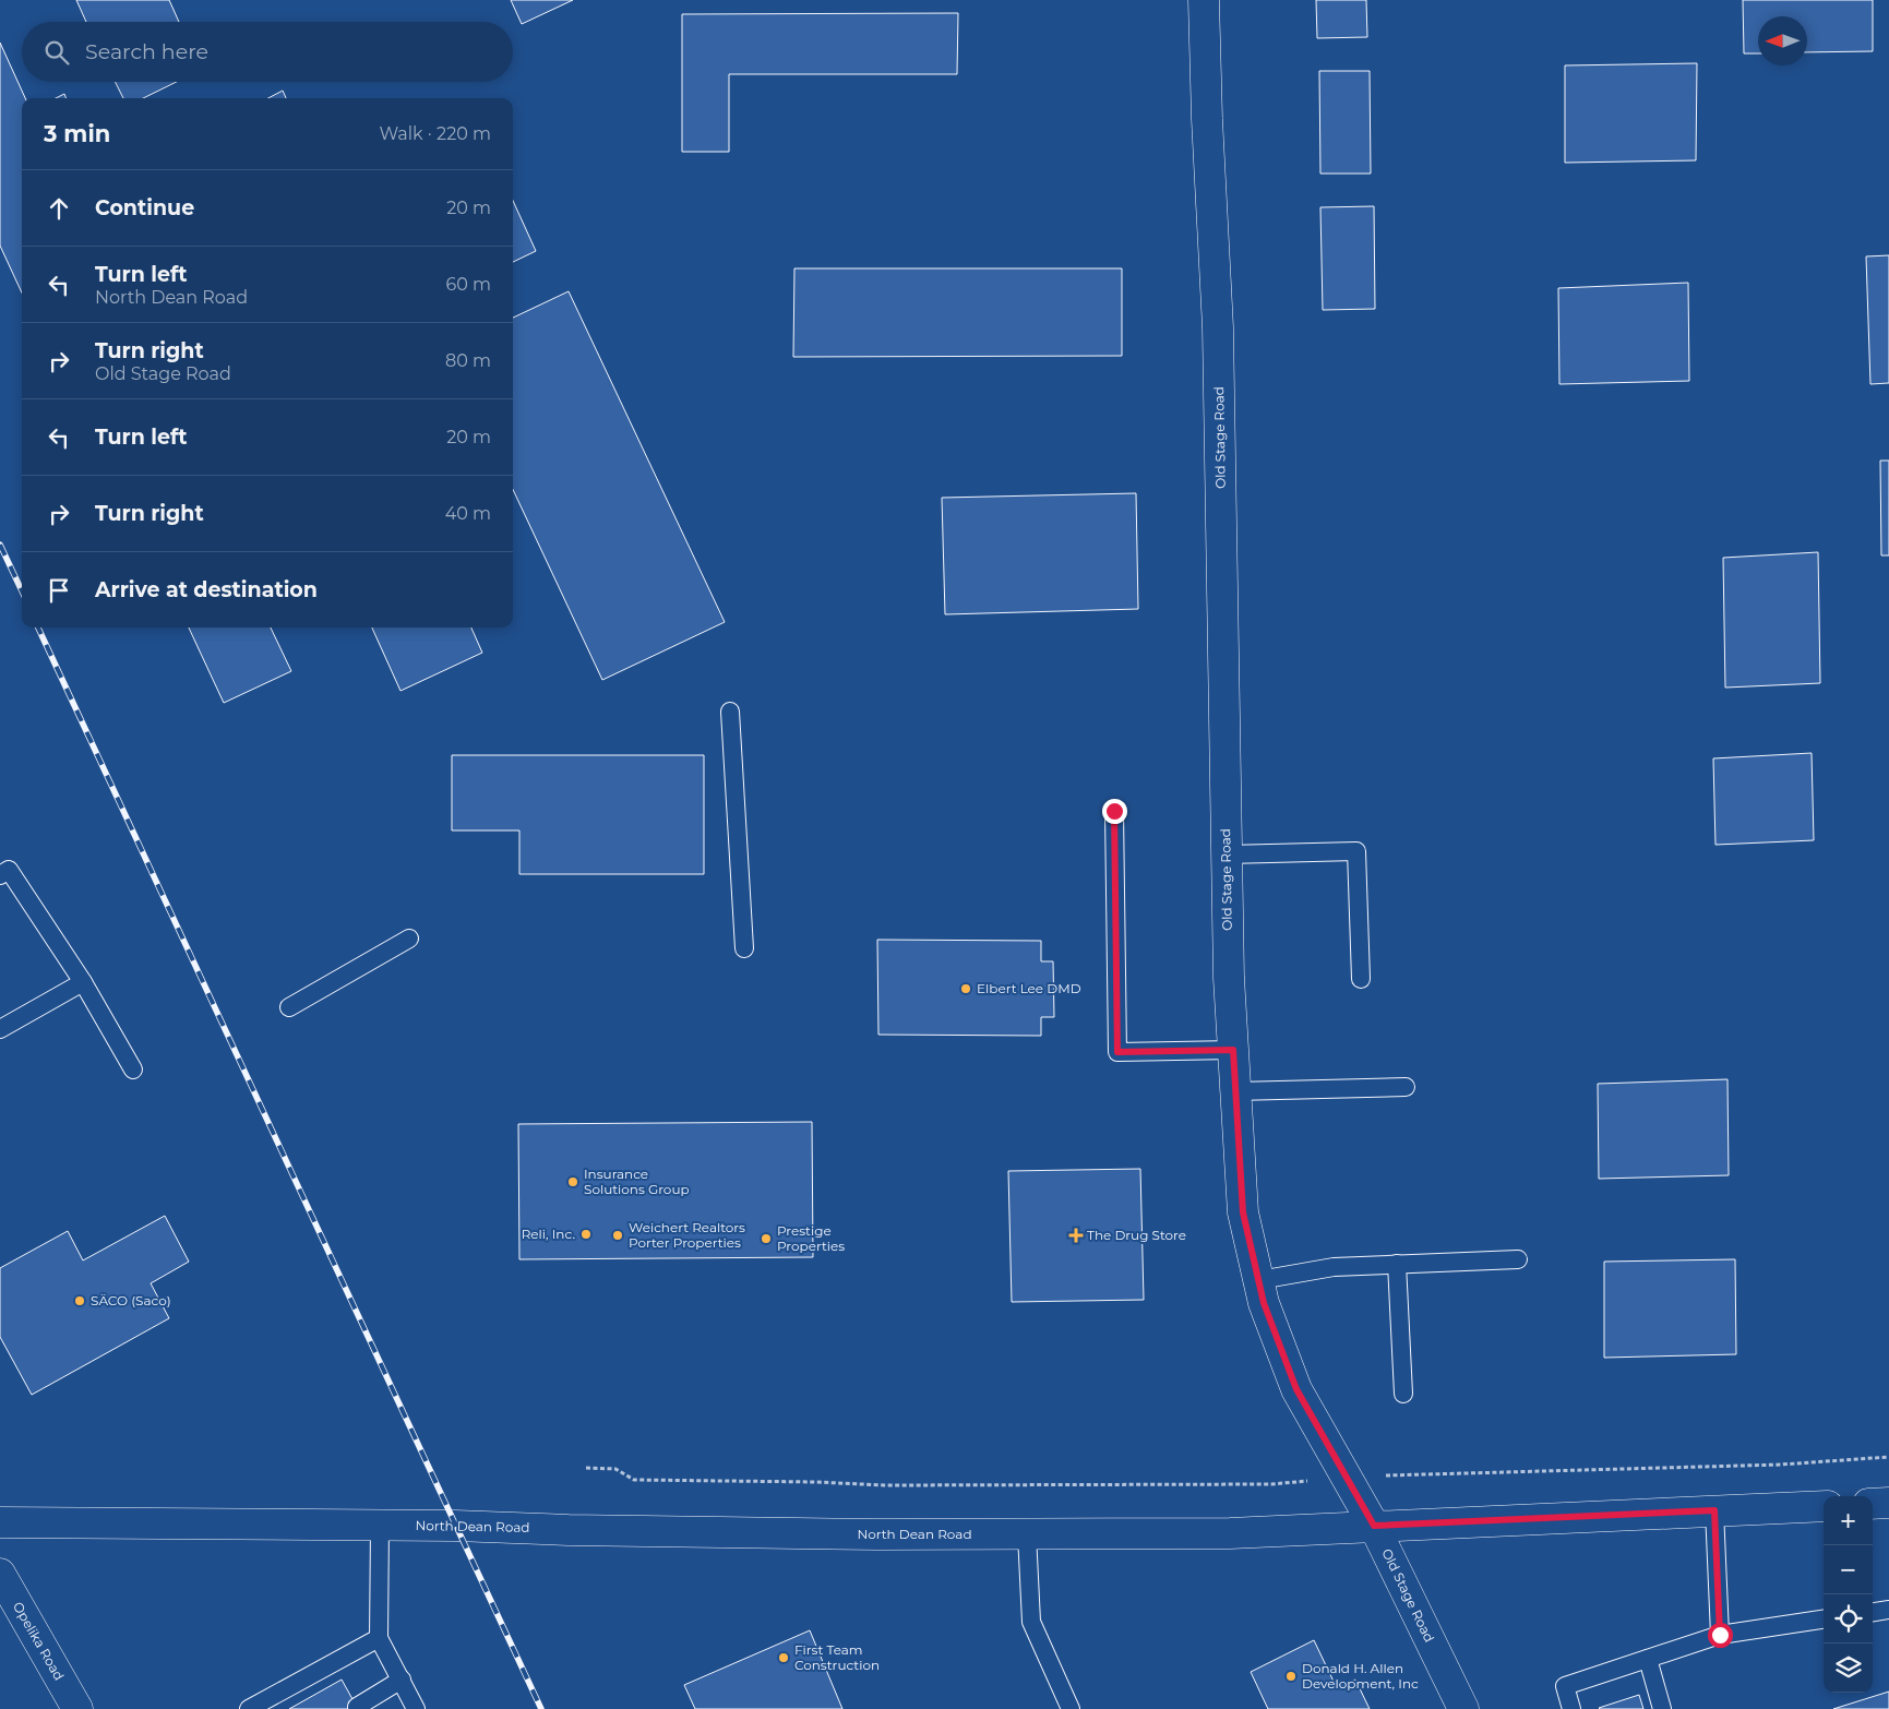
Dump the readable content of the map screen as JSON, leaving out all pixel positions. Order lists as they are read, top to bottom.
{
  "streets": {
    "street": ["Old Stage Road", "North Dean Road", "Opelika Road"]
  },
  "crossings": [
    ["Old Stage Road", "North Dean Road"]
  ],
  "places": {
    "other": [
      "Elbert Lee DMD",
      "Insurance Solutions Group",
      "Reli, Inc.",
      "Weichert Realtors Porter Properties",
      "Prestige Properties",
      "SÄCO (Saco)",
      "First Team Construction",
      "Donald H. Allen Development, Inc"
    ],
    "health": ["The Drug Store"]
  },
  "north": "left",
  "page": {
    "search": "Search here",
    "heading": ["3 min", "Walk · 220 m"],
    "list": [
      ["Continue", "20 m"],
      ["Turn left", "North Dean Road", "60 m"],
      ["Turn right", "Old Stage Road", "80 m"],
      ["Turn left", "20 m"],
      ["Turn right", "40 m"],
      "Arrive at destination"
    ],
    "map_buttons": ["+", "−"]
  }
}
